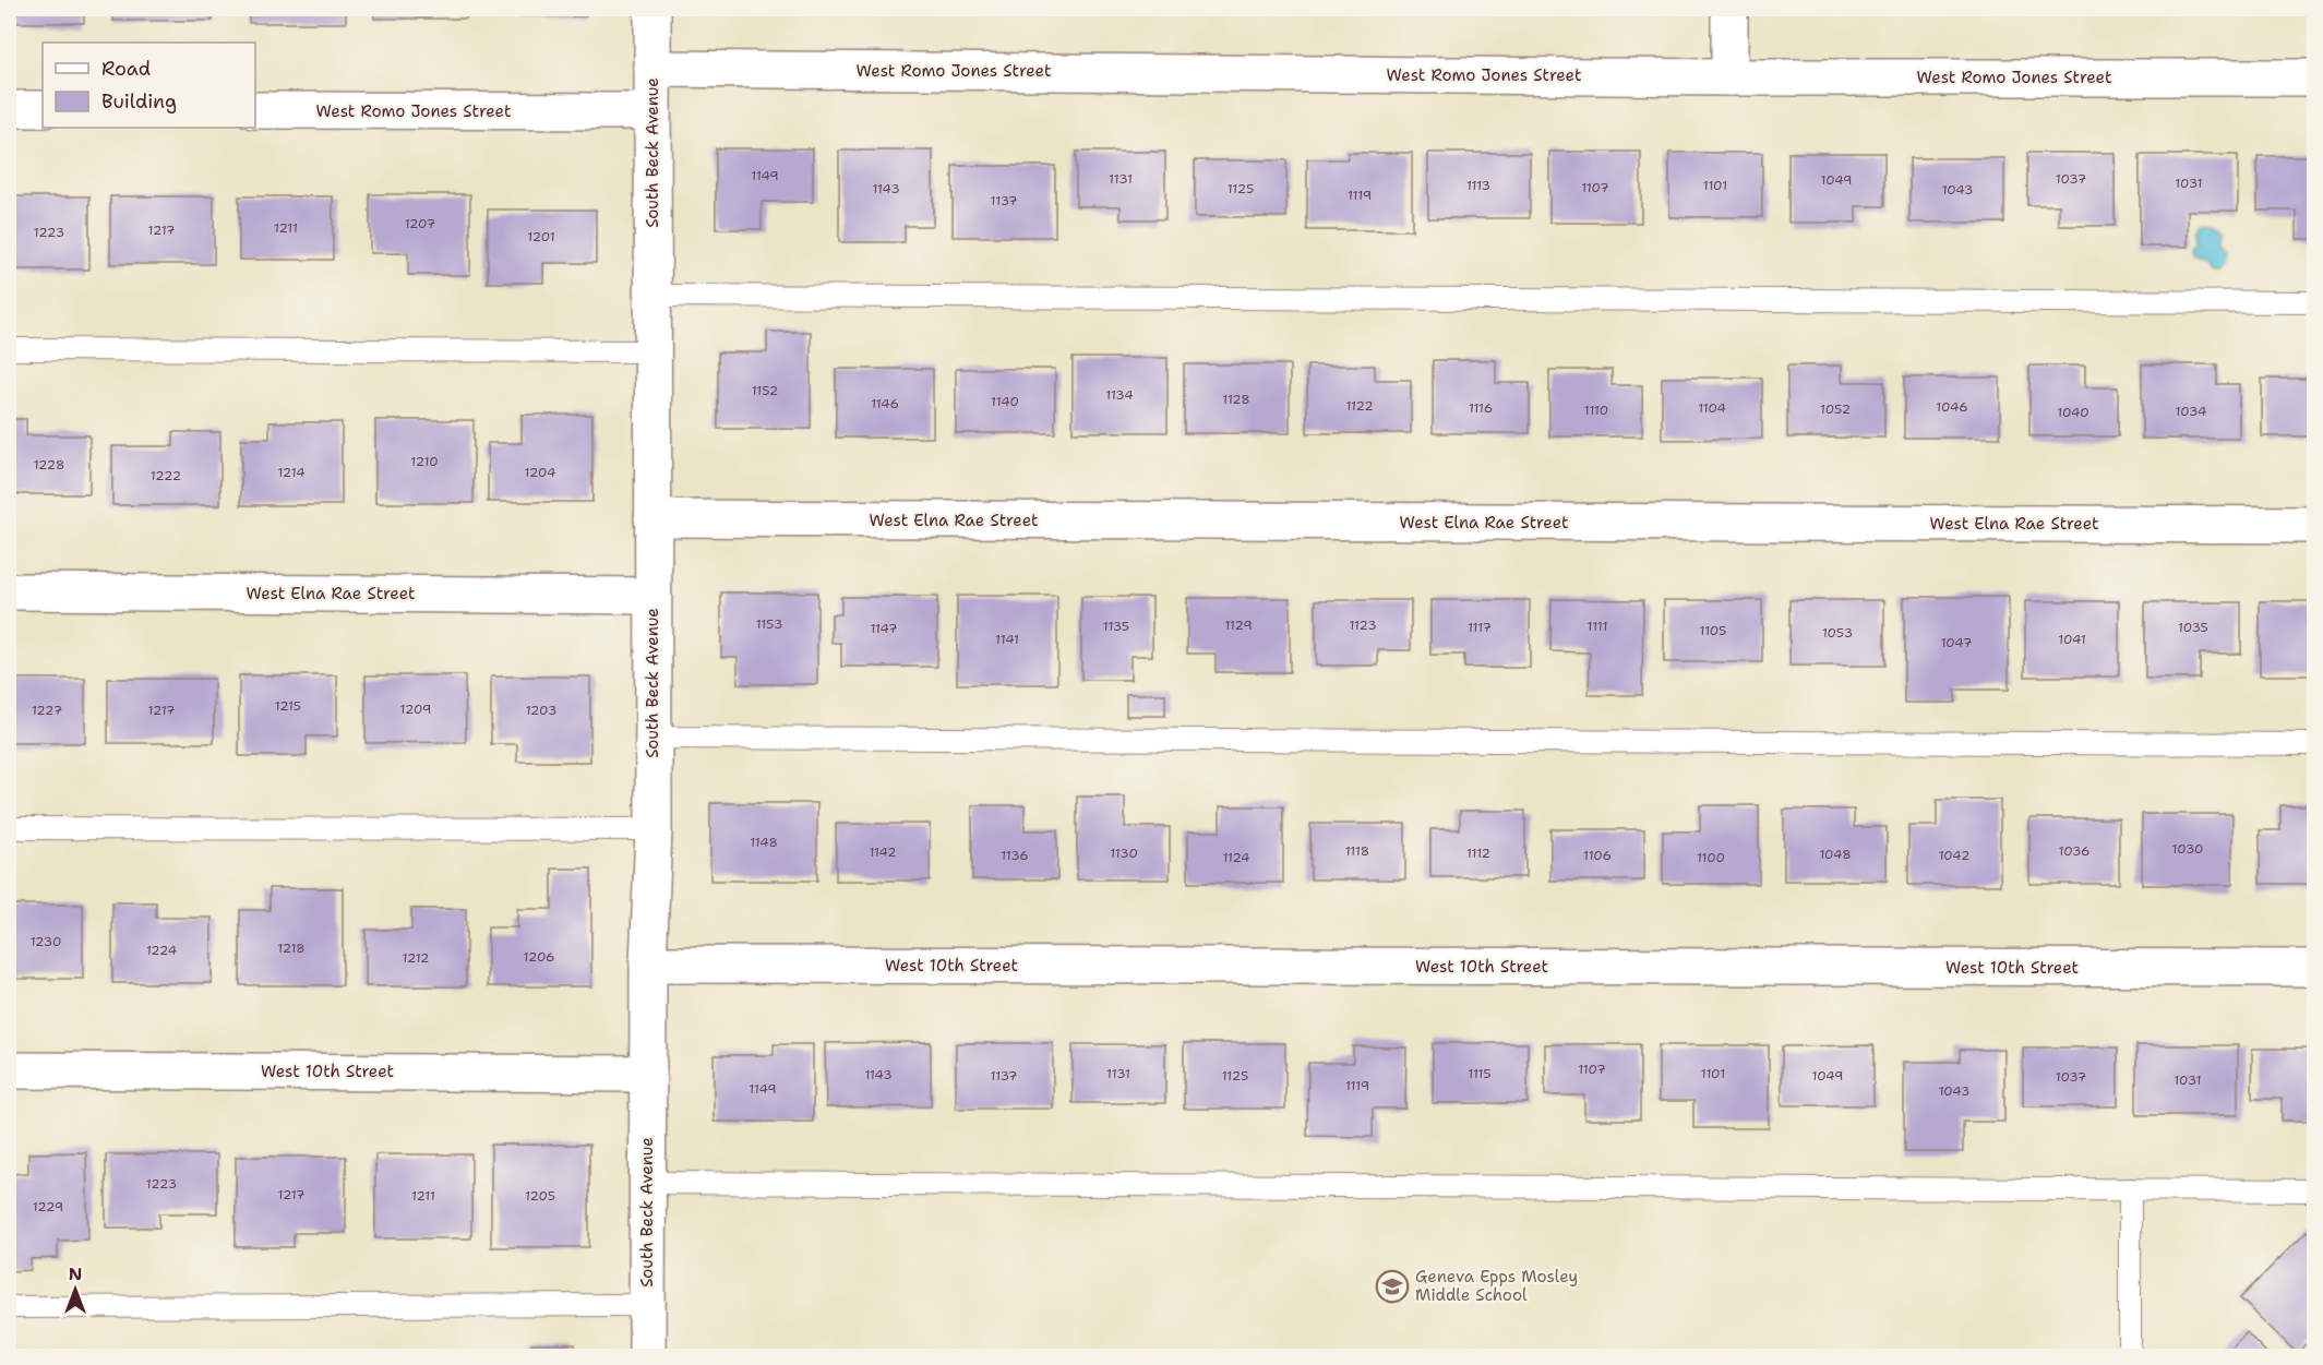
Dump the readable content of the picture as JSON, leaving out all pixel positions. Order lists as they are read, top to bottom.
{
  "streets": {
    "street": [
      "West Romo Jones Street",
      "South Beck Avenue",
      "West Elna Rae Street",
      "West 10th Street"
    ]
  },
  "crossings": [
    ["West Romo Jones Street", "South Beck Avenue"],
    ["South Beck Avenue", "West Elna Rae Street"],
    ["South Beck Avenue", "West 10th Street"]
  ],
  "places": {
    "school or university": ["Geneva Epps Mosley Middle School"]
  },
  "house_numbers": [
    "1149",
    "1131",
    "1037",
    "1049",
    "1031",
    "1113",
    "1101",
    "1107",
    "1143",
    "1125",
    "1043",
    "1119",
    "1137",
    "1207",
    "1211",
    "1217",
    "1223",
    "1201",
    "1152",
    "1134",
    "1128",
    "1140",
    "1146",
    "1122",
    "1046",
    "1116",
    "1104",
    "1052",
    "1110",
    "1034",
    "1040",
    "1210",
    "1228",
    "1214",
    "1204",
    "1222",
    "1153",
    "1129",
    "1123",
    "1135",
    "1111",
    "1117",
    "1035",
    "1147",
    "1105",
    "1053",
    "1141",
    "1041",
    "1047",
    "1215",
    "1209",
    "1227",
    "1217",
    "1203",
    "1148",
    "1030",
    "1118",
    "1036",
    "1142",
    "1130",
    "1112",
    "1048",
    "1136",
    "1106",
    "1042",
    "1124",
    "1100",
    "1230",
    "1218",
    "1224",
    "1206",
    "1212",
    "1107",
    "1131",
    "1115",
    "1101",
    "1143",
    "1137",
    "1125",
    "1049",
    "1037",
    "1031",
    "1119",
    "1149",
    "1043",
    "1223",
    "1217",
    "1211",
    "1205",
    "1229"
  ],
  "legend": ["Road", "Building"],
  "north": "top"
}
